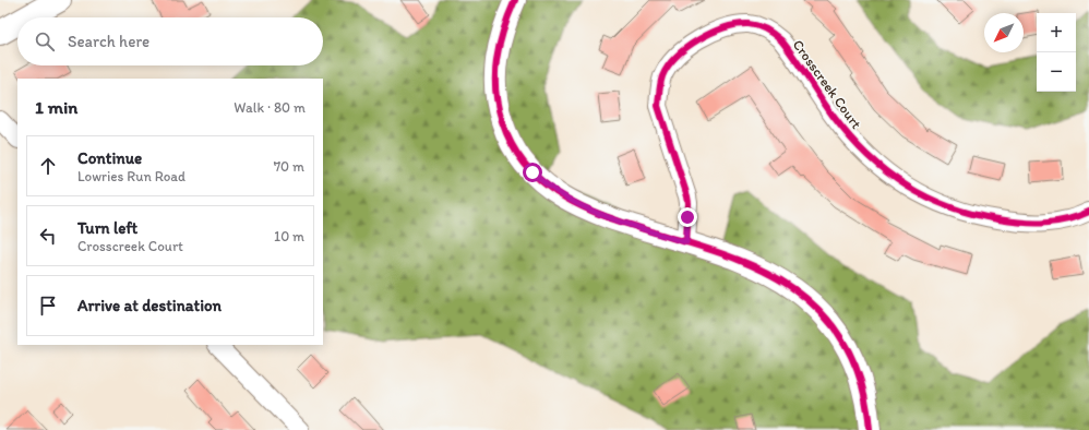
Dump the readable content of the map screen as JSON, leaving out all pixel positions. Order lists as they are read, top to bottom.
{
  "streets": {
    "street": ["Crosscreek Court"]
  },
  "north": "bottom left",
  "page": {
    "map_buttons": ["+", "−"],
    "search": "Search here",
    "heading": ["1 min", "Walk · 80 m"],
    "list": [
      ["Continue", "Lowries Run Road", "70 m"],
      ["Turn left", "Crosscreek Court", "10 m"],
      "Arrive at destination"
    ]
  }
}
